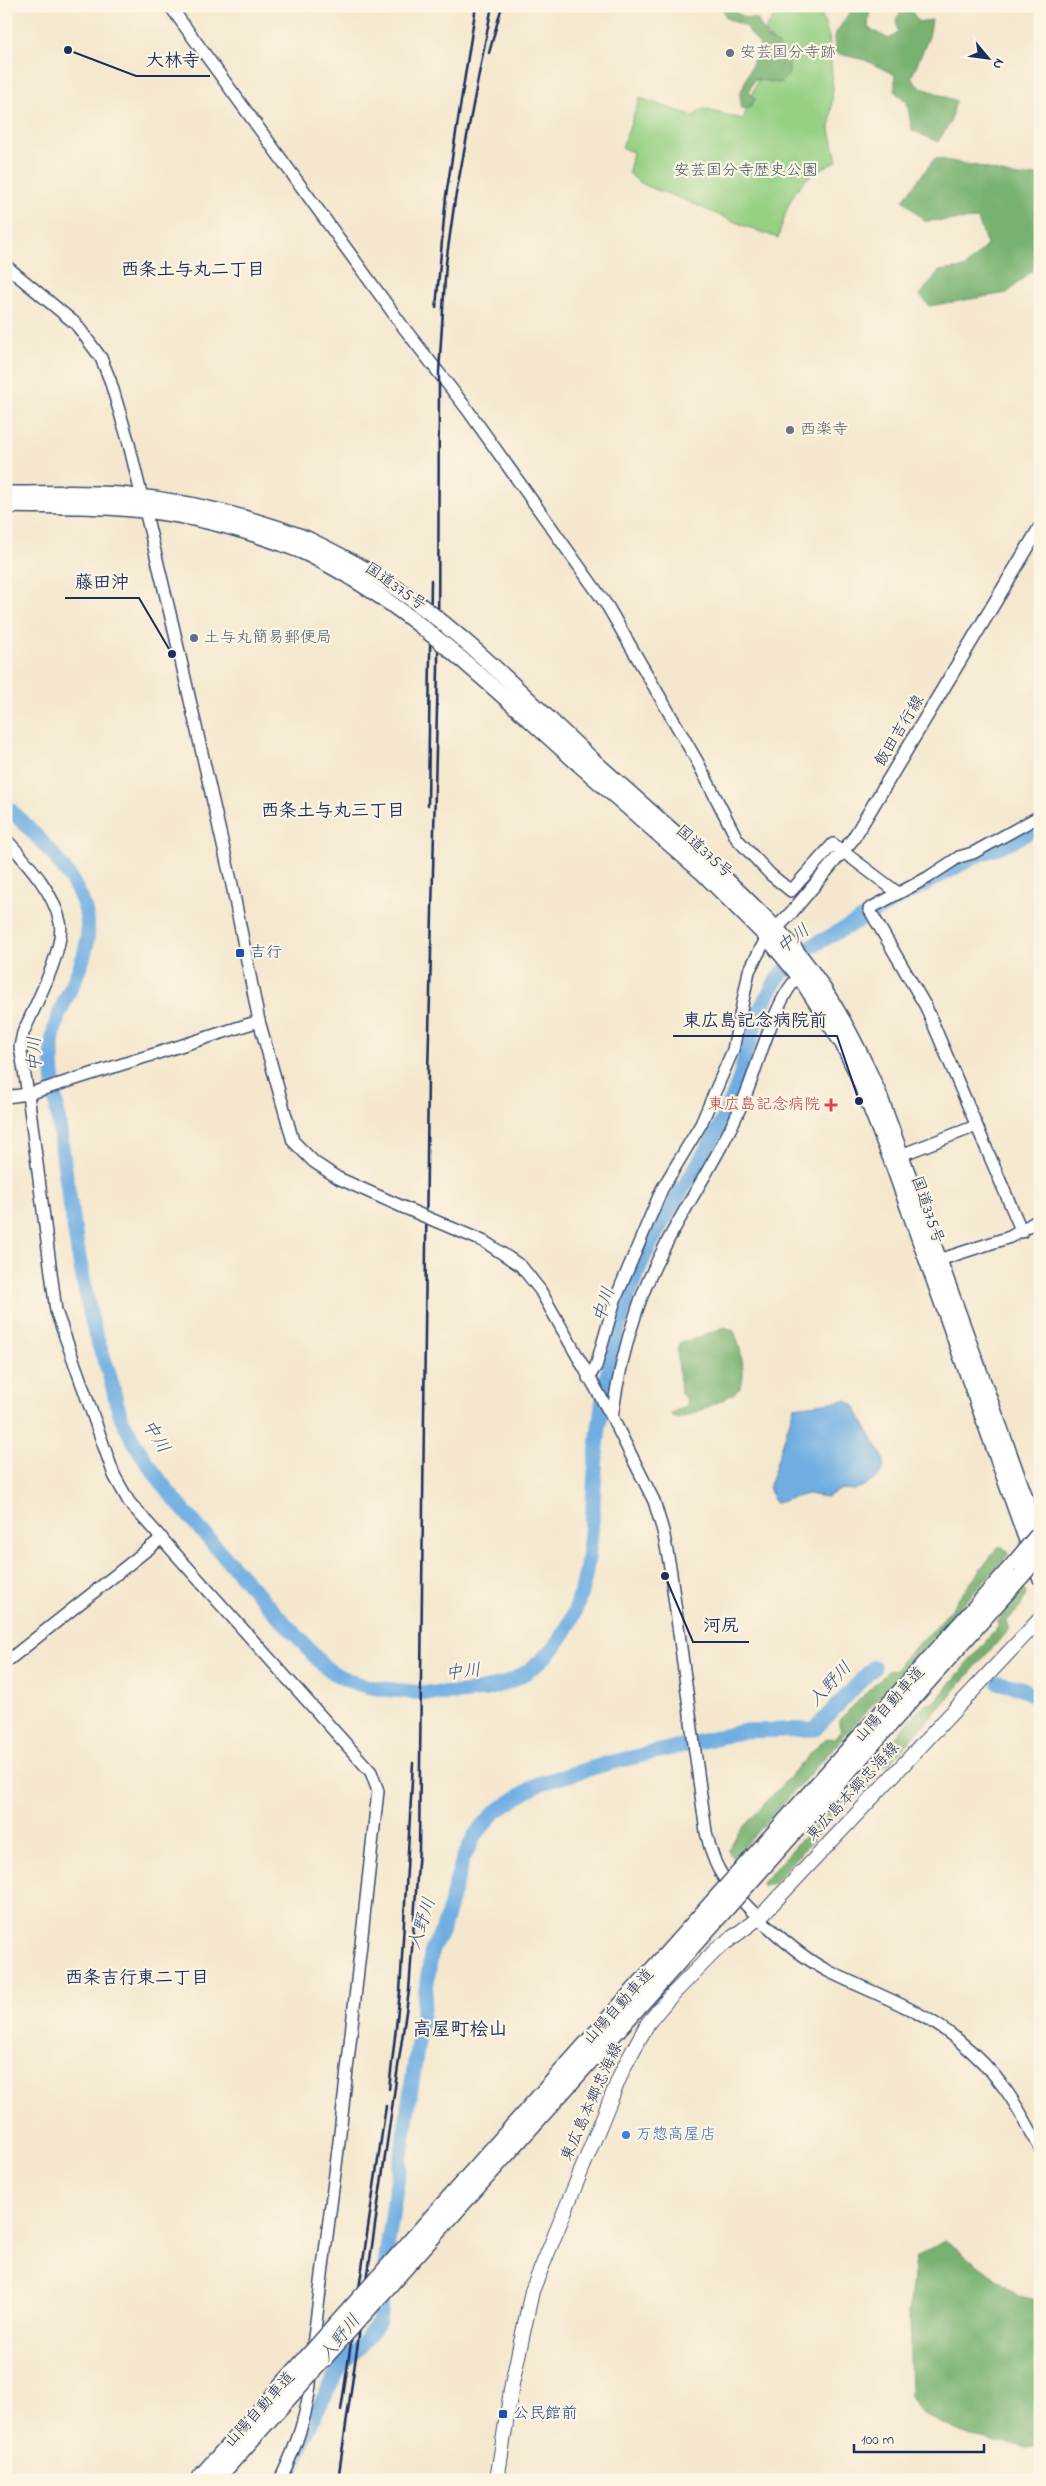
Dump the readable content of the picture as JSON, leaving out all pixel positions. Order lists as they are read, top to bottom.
{
  "streets": {
    "highway": ["国道375号", "山陽自動車道"],
    "main road": ["飯田吉行線", "東広島本郷忠海線"]
  },
  "crossings": [
    ["国道375号", "飯田吉行線"]
  ],
  "districts": [
    "西条土与丸二丁目",
    "西条土与丸三丁目",
    "西条吉行東二丁目",
    "高屋町桧山"
  ],
  "water": ["中川", "入野川"],
  "parks": ["安芸国分寺歴史公園"],
  "places": {
    "other": [
      "大林寺",
      "安芸国分寺跡",
      "西楽寺",
      "土与丸簡易郵便局",
      "藤田沖",
      "東広島記念病院前",
      "河尻",
      "万惣高屋店"
    ],
    "transit": ["吉行", "公民館前"],
    "health": ["東広島記念病院"]
  },
  "scale_bar": "100 m",
  "north": "bottom right"
}
